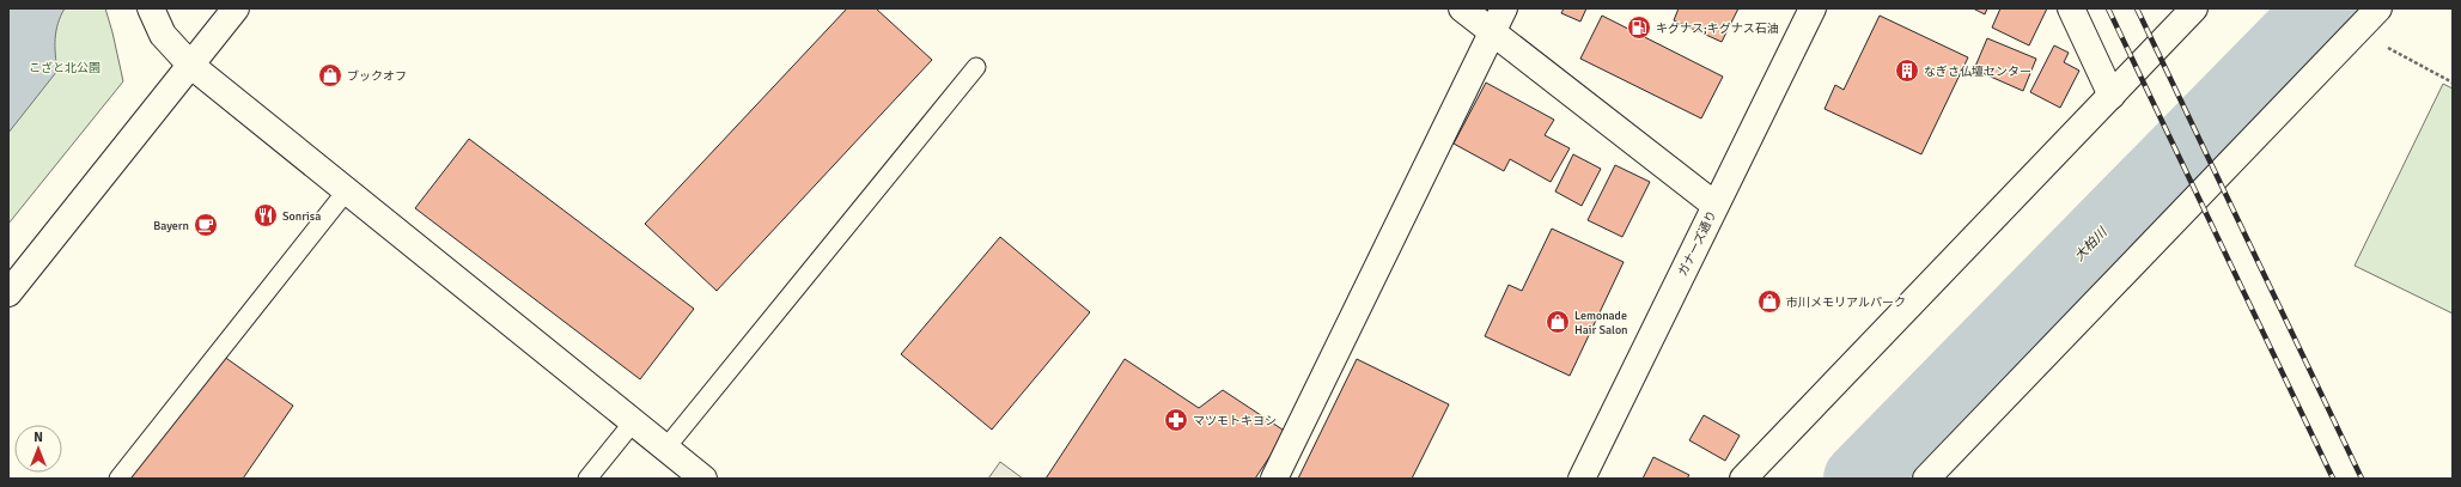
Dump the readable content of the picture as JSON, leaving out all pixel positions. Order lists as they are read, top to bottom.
{
  "streets": {
    "street": ["ガナーズ通り"]
  },
  "water": ["大柏川"],
  "parks": ["こざと北公園"],
  "places": {
    "fuel station": ["キグナス;キグナス石油"],
    "building": ["なぎさ仏壇センター"],
    "shop": ["ブックオフ", "市川メモリアルパーク", "Lemonade Hair Salon"],
    "restaurant": ["Sonrisa"],
    "cafe": ["Bayern"],
    "pharmacy": ["マツモトキヨシ"]
  },
  "north": "top"
}
